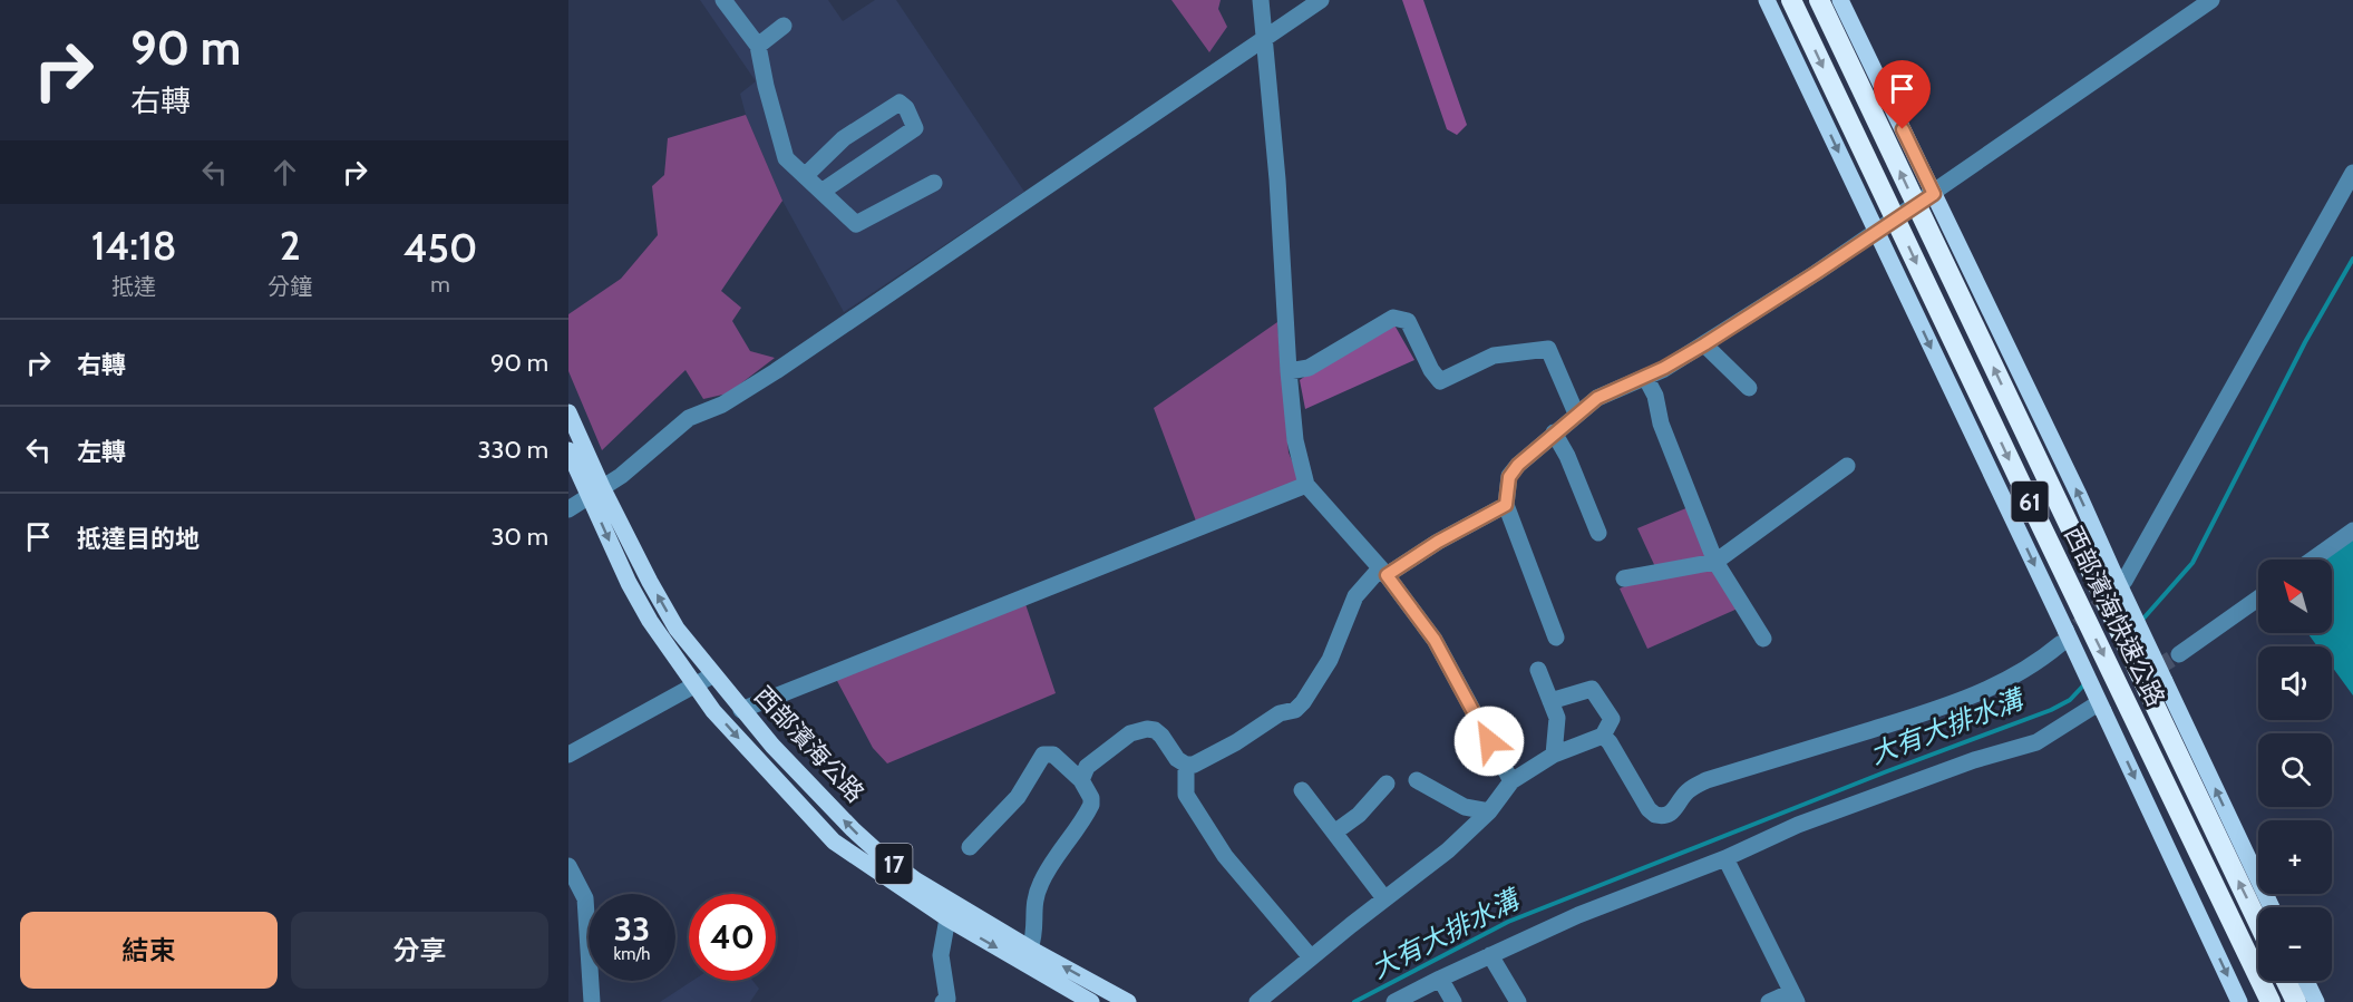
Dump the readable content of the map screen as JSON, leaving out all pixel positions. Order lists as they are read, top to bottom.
{
  "streets": {
    "highway": ["61", "西部濱海快速公路"],
    "main road": ["西部濱海公路", "17"]
  },
  "water": ["大有大排水溝"],
  "north": "top left",
  "page": {
    "turn": ["90 m", "右轉"],
    "eta": [
      "14:18",
      "抵達",
      "2",
      "分鐘",
      "450",
      "m"
    ],
    "list": [
      {
        "name": "右轉",
        "value": "90 m"
      },
      {
        "name": "左轉",
        "value": "330 m"
      },
      {
        "name": "抵達目的地",
        "value": "30 m"
      }
    ],
    "map_buttons": ["+", "−"],
    "speed": "33 km/h",
    "limit": "40",
    "buttons": ["結束", "分享"]
  }
}
